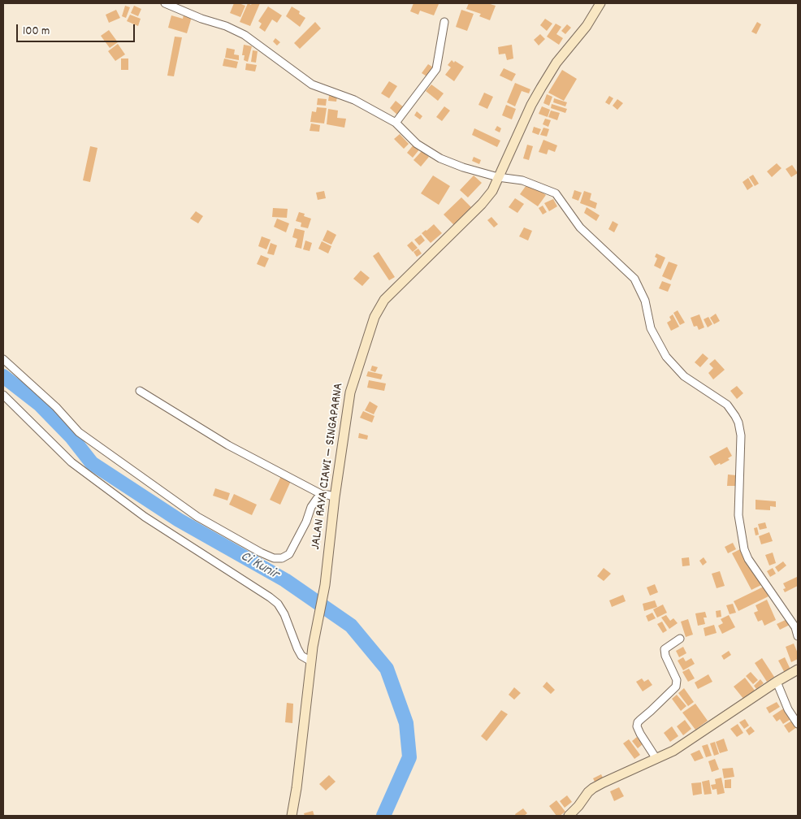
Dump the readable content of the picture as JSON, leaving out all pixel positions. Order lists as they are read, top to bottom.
{
  "streets": {
    "main road": ["JALAN RAYA CIAWI — SINGAPARNA"]
  },
  "water": ["Ci Kunir"],
  "scale_bar": "100 m"
}
